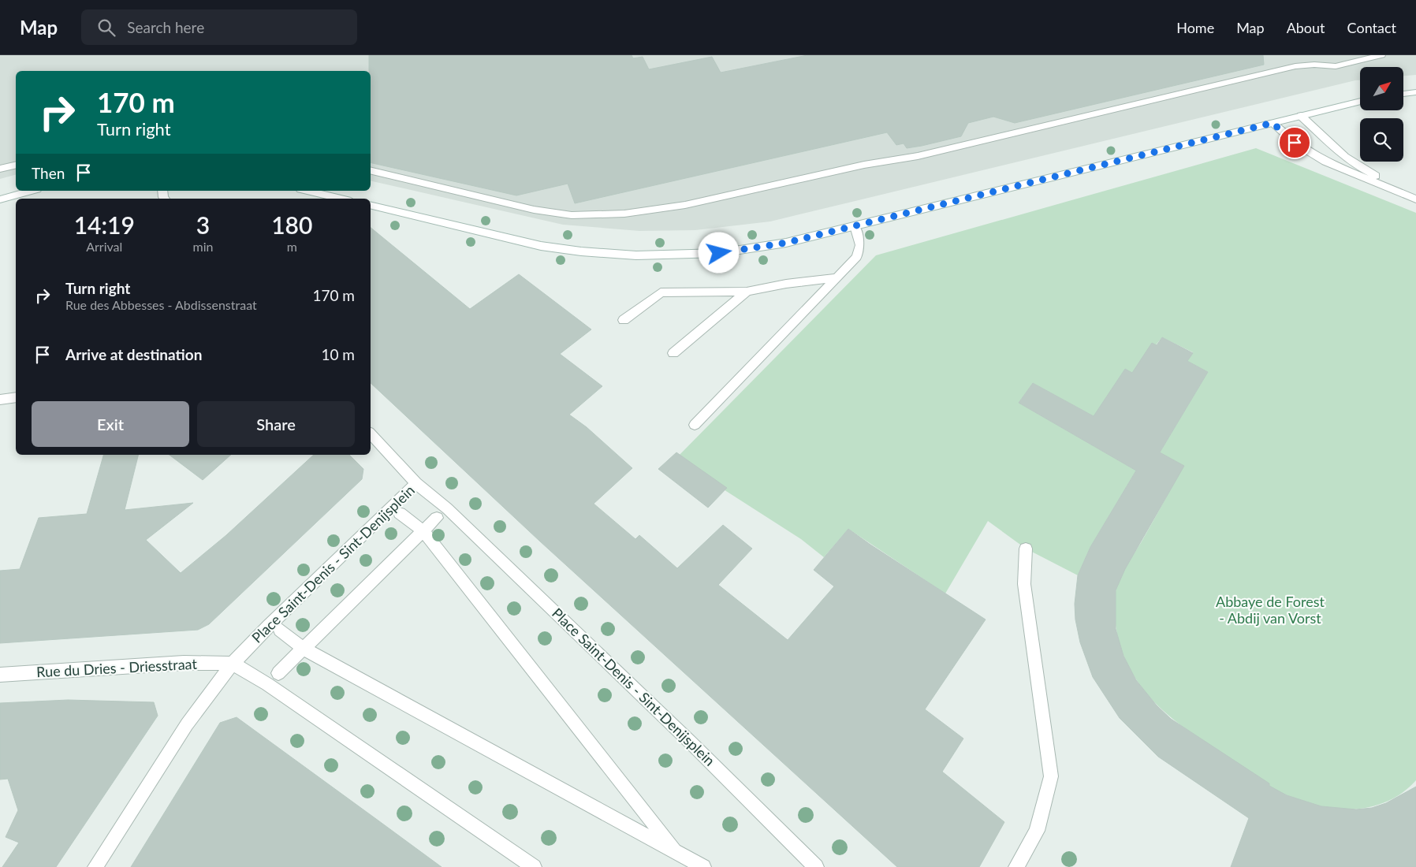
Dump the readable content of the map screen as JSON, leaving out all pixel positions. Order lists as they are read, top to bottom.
{
  "streets": {
    "street": ["Place Saint-Denis - Sint-Denijsplein", "Rue du Dries - Driesstraat"]
  },
  "crossings": [
    ["Place Saint-Denis - Sint-Denijsplein", "Rue du Dries - Driesstraat"]
  ],
  "parks": ["Abbaye de Forest - Abdij van Vorst"],
  "north": "top right",
  "page": {
    "header": "Map",
    "search": "Search here",
    "nav": [
      "Home",
      "Map",
      "About",
      "Contact"
    ],
    "turn": ["170 m", "Turn right"],
    "then": "Then",
    "eta": [
      "14:19",
      "Arrival",
      "3",
      "min",
      "180",
      "m"
    ],
    "list": [
      {
        "name": "Turn right",
        "note": "Rue des Abbesses - Abdissenstraat",
        "value": "170 m"
      },
      {
        "name": "Arrive at destination",
        "value": "10 m"
      }
    ],
    "buttons": ["Exit", "Share"]
  }
}
